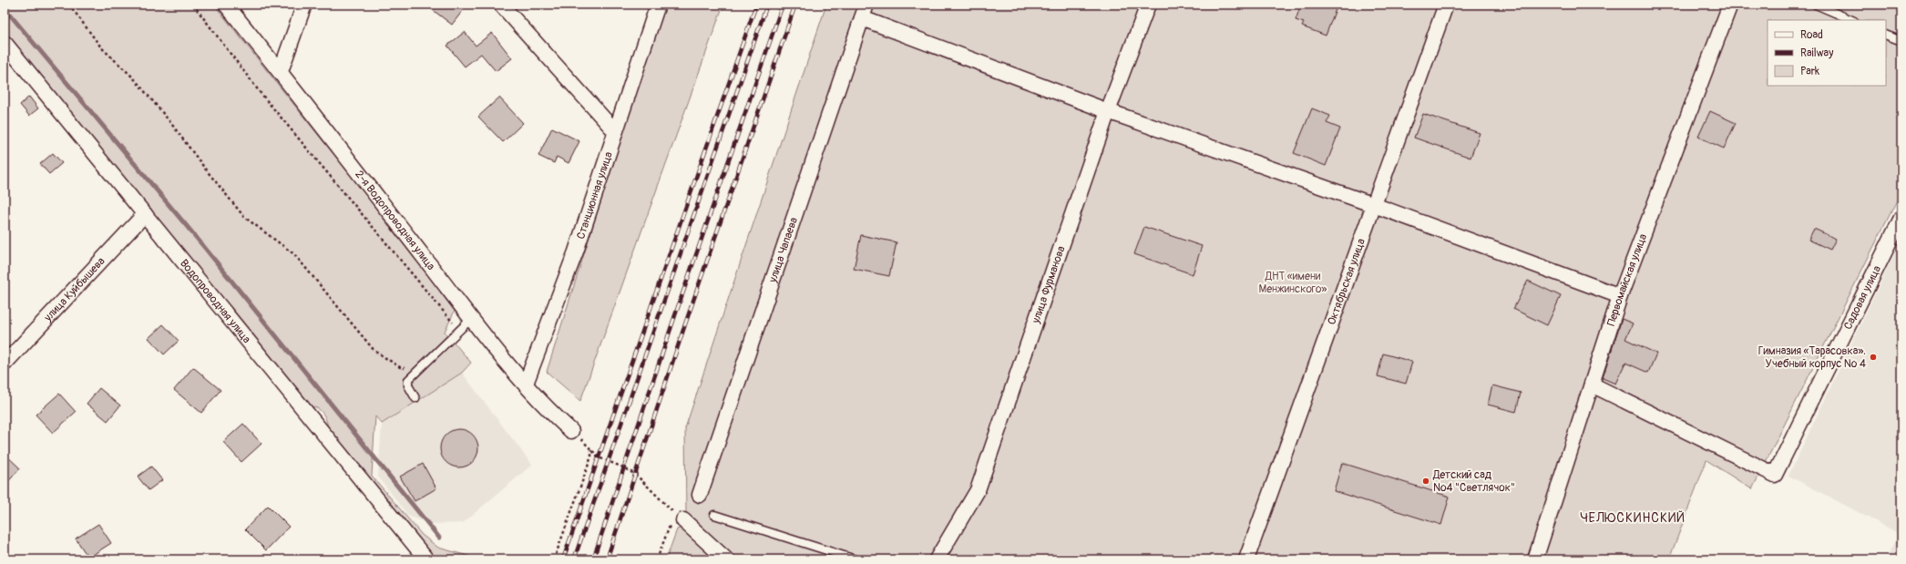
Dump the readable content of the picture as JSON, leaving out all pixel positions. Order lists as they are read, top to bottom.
{
  "streets": {
    "street": [
      "Станционная улица",
      "2-я Водопроводная улица",
      "улица Чапаева",
      "Первомайская улица",
      "Октябрьская улица",
      "улица Фурманова",
      "улица Куйбышева",
      "Садовая улица",
      "Водопроводная улица"
    ]
  },
  "crossings": [
    ["Станционная улица", "2-я Водопроводная улица"],
    ["Первомайская улица", "Садовая улица"],
    ["улица Куйбышева", "Водопроводная улица"]
  ],
  "districts": ["ЧЕЛЮСКИНСКИЙ"],
  "parks": ["ДНТ «имени Менжинского»"],
  "places": ["Гимназия «Тарасовка». Учебный корпус № 4", "Детский сад №4 \"Светлячок\""],
  "legend": ["Road", "Railway", "Park"]
}
